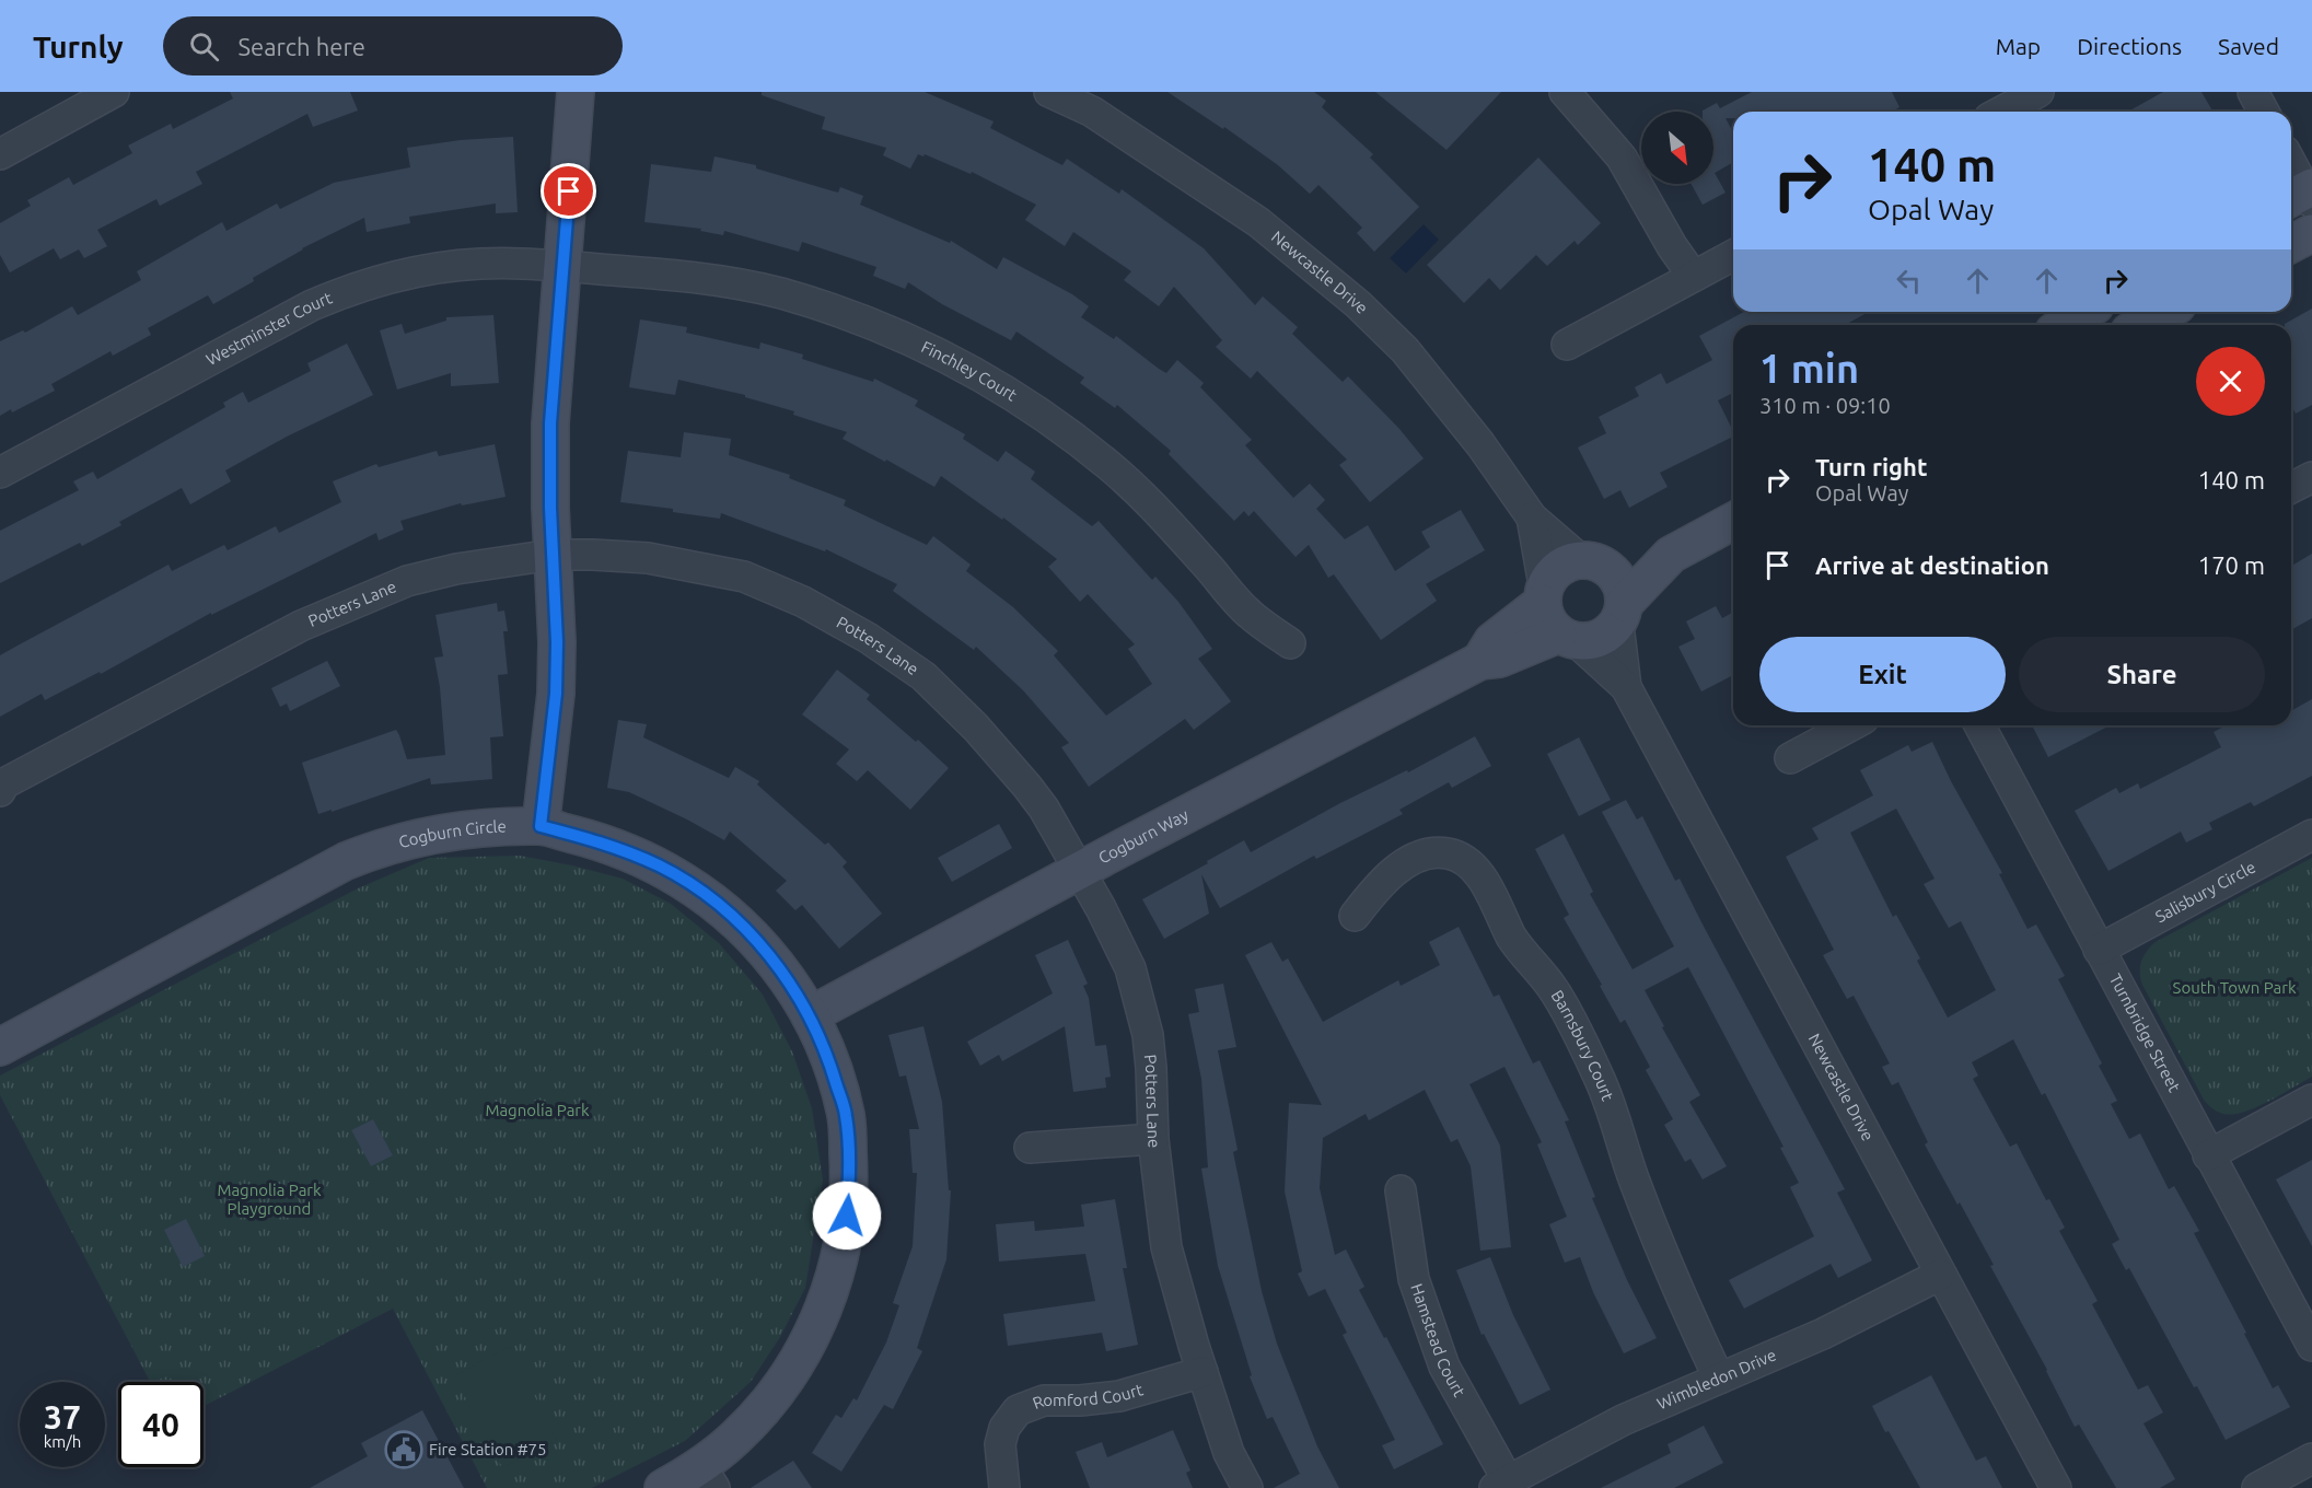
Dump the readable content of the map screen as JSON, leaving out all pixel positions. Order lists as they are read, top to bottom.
{
  "streets": {
    "street": [
      "Newcastle Drive",
      "Westminster Court",
      "Finchley Court",
      "Potters Lane",
      "Cogburn Circle",
      "Cogburn Way",
      "Salisbury Circle",
      "Turnbridge Street",
      "Barnsbury Court",
      "Hamstead Court",
      "Wimbledon Drive",
      "Romford Court"
    ]
  },
  "crossings": [
    ["Newcastle Drive", "Cogburn Way"],
    ["Newcastle Drive", "Wimbledon Drive"],
    ["Westminster Court", "Finchley Court"],
    ["Potters Lane", "Cogburn Way"],
    ["Potters Lane", "Romford Court"],
    ["Cogburn Circle", "Cogburn Way"],
    ["Salisbury Circle", "Turnbridge Street"],
    ["Barnsbury Court", "Wimbledon Drive"],
    ["Hamstead Court", "Wimbledon Drive"]
  ],
  "parks": ["South Town Park", "Magnolia Park", "Magnolia Park Playground"],
  "places": {
    "public building": ["Fire Station #75"]
  },
  "north": "bottom right",
  "page": {
    "header": "Turnly",
    "search": "Search here",
    "nav": ["Map", "Directions", "Saved"],
    "turn": ["140 m", "Opal Way"],
    "heading": ["1 min", "310 m · 09:10"],
    "list": [
      {
        "name": "Turn right",
        "note": "Opal Way",
        "value": "140 m"
      },
      {
        "name": "Arrive at destination",
        "value": "170 m"
      }
    ],
    "buttons": ["Exit", "Share"],
    "speed": "37 km/h",
    "limit": "40"
  }
}
